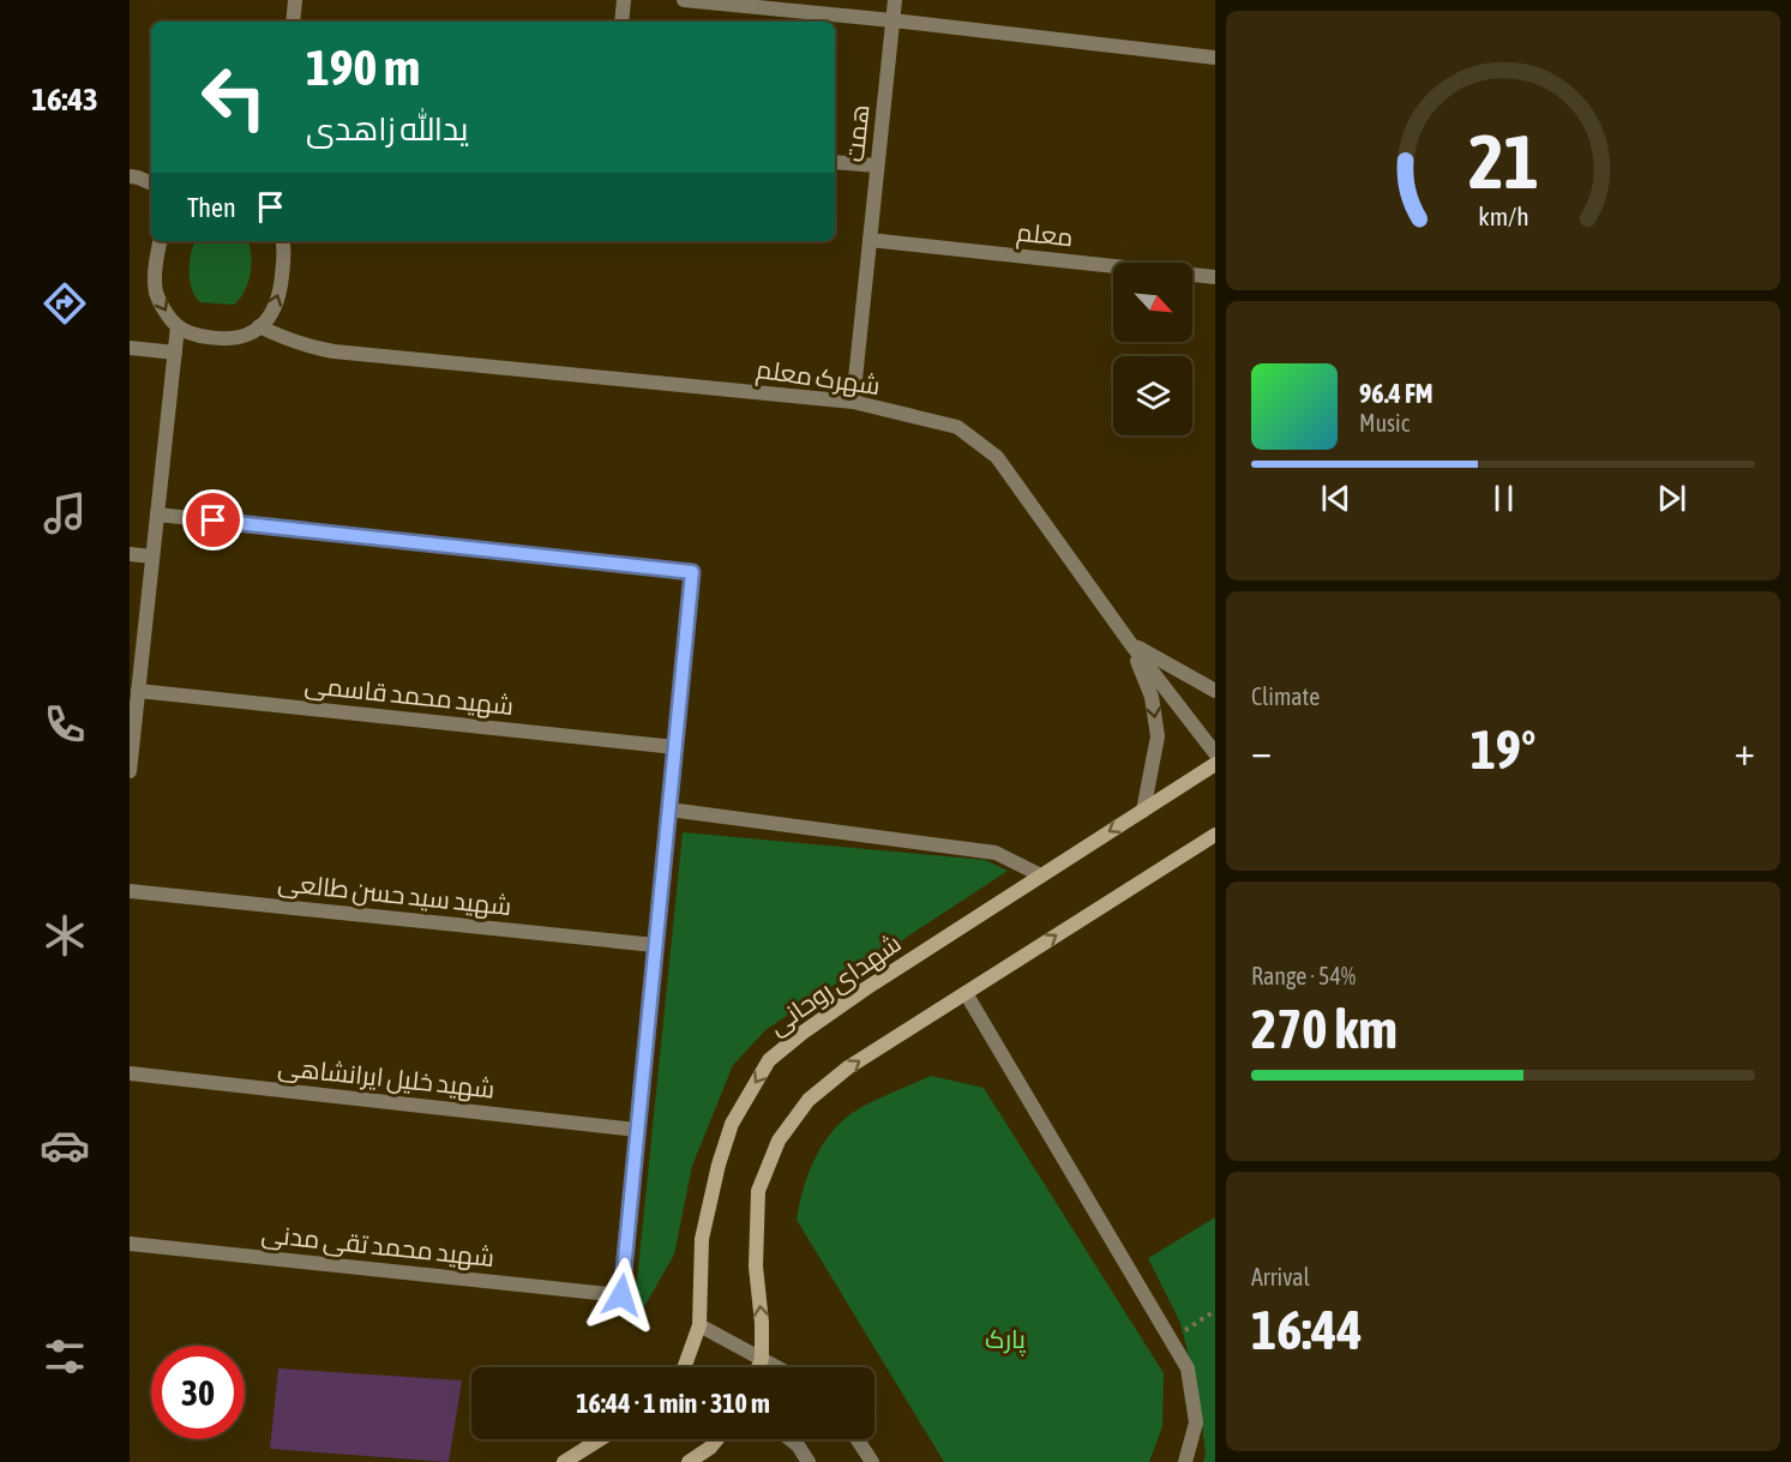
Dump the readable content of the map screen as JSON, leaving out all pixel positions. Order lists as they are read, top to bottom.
{
  "streets": {
    "main road": ["شهدای روحانی"],
    "street": [
      "همت",
      "معلم",
      "شهرک معلم",
      "شهید محمد قاسمی",
      "شهید سید حسن طالعی",
      "شهید خلیل ایرانشاهی",
      "شهید محمد تقی مدنی"
    ]
  },
  "crossings": [
    ["همت", "معلم"],
    ["همت", "شهرک معلم"],
    ["شهید خلیل ایرانشاهی", "شهید محمد تقی مدنی"]
  ],
  "parks": ["پارک"],
  "north": "bottom right",
  "page": {
    "tabs": "16:43",
    "turn": ["190 m", "یدالله زاهدی"],
    "then": "Then",
    "song": ["96.4 FM", "Music"],
    "tile": [
      "Climate",
      ["Range · 54%", "270 km"],
      ["Arrival", "16:44"]
    ],
    "heat": ["−", "19°", "+"],
    "limit": "30",
    "trip": "16:44 · 1 min · 310 m",
    "gauge": ["21", "km/h"]
  }
}
